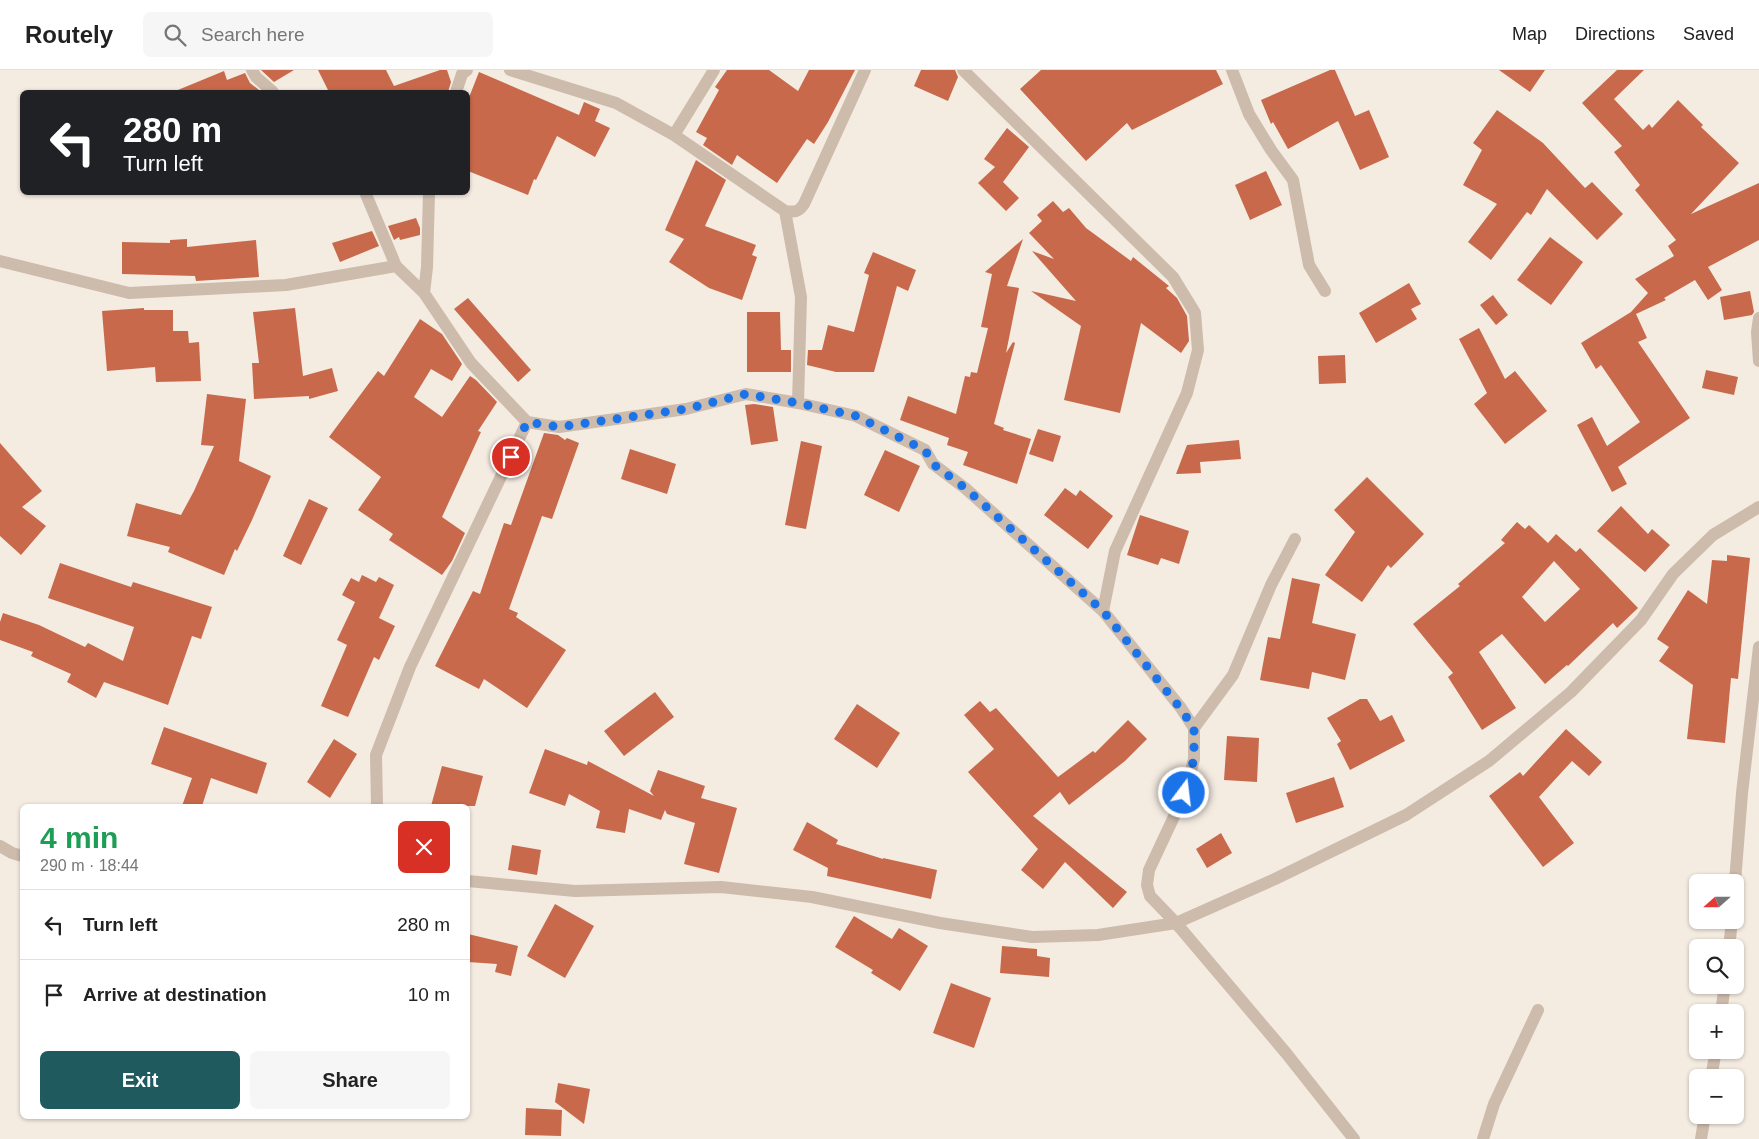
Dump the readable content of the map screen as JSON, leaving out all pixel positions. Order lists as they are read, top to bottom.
{
  "north": "left",
  "page": {
    "header": "Routely",
    "search": "Search here",
    "nav": ["Map", "Directions", "Saved"],
    "turn": ["280 m", "Turn left"],
    "heading": ["4 min", "290 m · 18:44"],
    "map_buttons": ["+", "−"],
    "list": [
      {
        "name": "Turn left",
        "value": "280 m"
      },
      {
        "name": "Arrive at destination",
        "value": "10 m"
      }
    ],
    "buttons": ["Exit", "Share"]
  }
}
